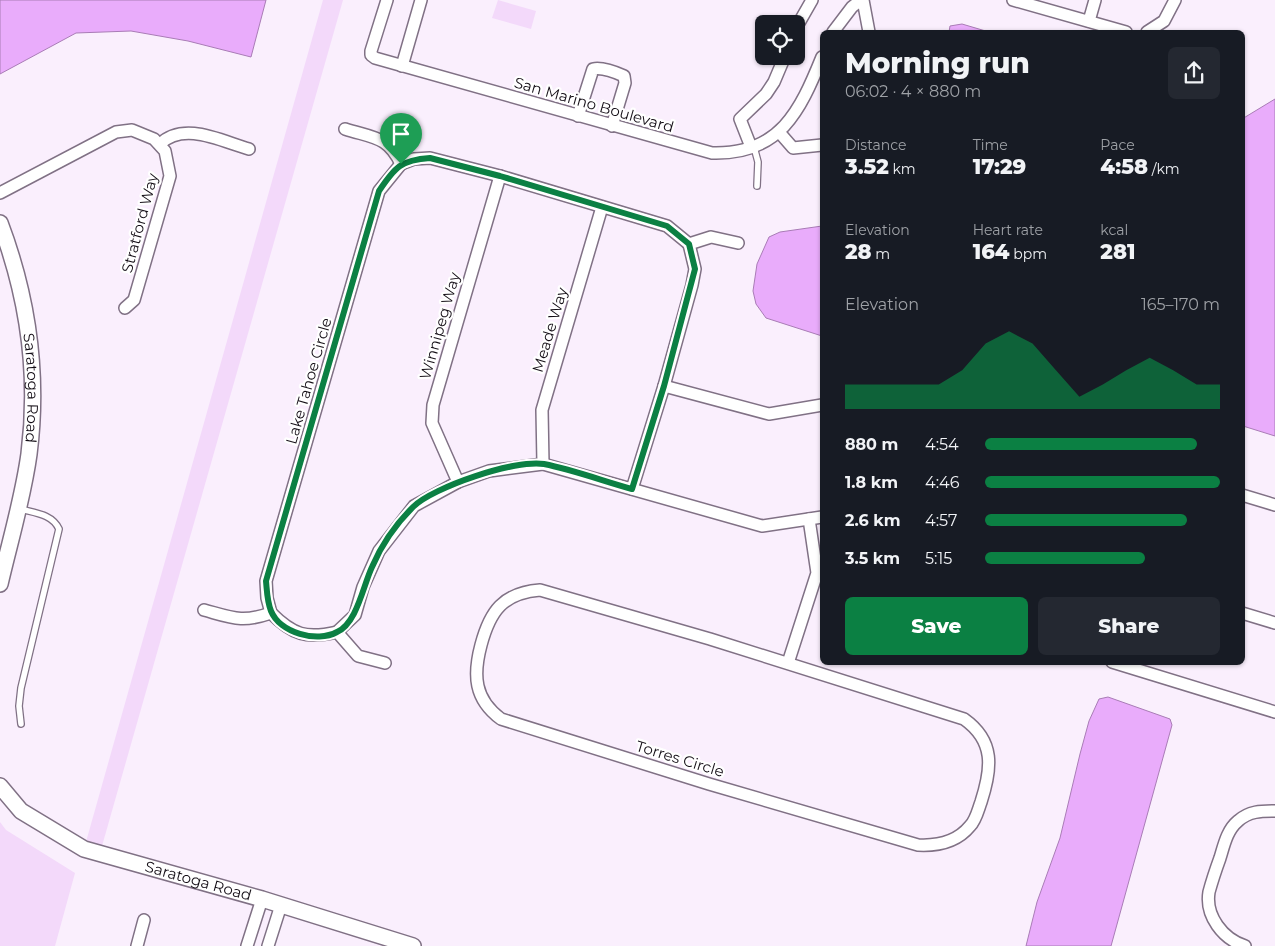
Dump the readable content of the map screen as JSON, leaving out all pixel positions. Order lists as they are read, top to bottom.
{
  "streets": {
    "street": [
      "San Marino Boulevard",
      "Stratford Way",
      "Winnipeg Way",
      "Meade Way",
      "Lake Tahoe Circle",
      "Saratoga Road",
      "Torres Circle"
    ]
  },
  "page": {
    "heading": ["Morning run", "06:02 · 4 × 880 m"],
    "stats": [
      ["Distance", "3.52 km"],
      ["Time", "17:29"],
      ["Pace", "4:58 /km"],
      ["Elevation", "28 m"],
      ["Heart rate", "164 bpm"],
      ["kcal", "281"]
    ],
    "chart": ["Elevation", "165–170 m"],
    "list": [
      {
        "name": "880 m",
        "note": "4:54"
      },
      {
        "name": "1.8 km",
        "note": "4:46"
      },
      {
        "name": "2.6 km",
        "note": "4:57"
      },
      {
        "name": "3.5 km",
        "note": "5:15"
      }
    ],
    "buttons": ["Save", "Share"]
  }
}
